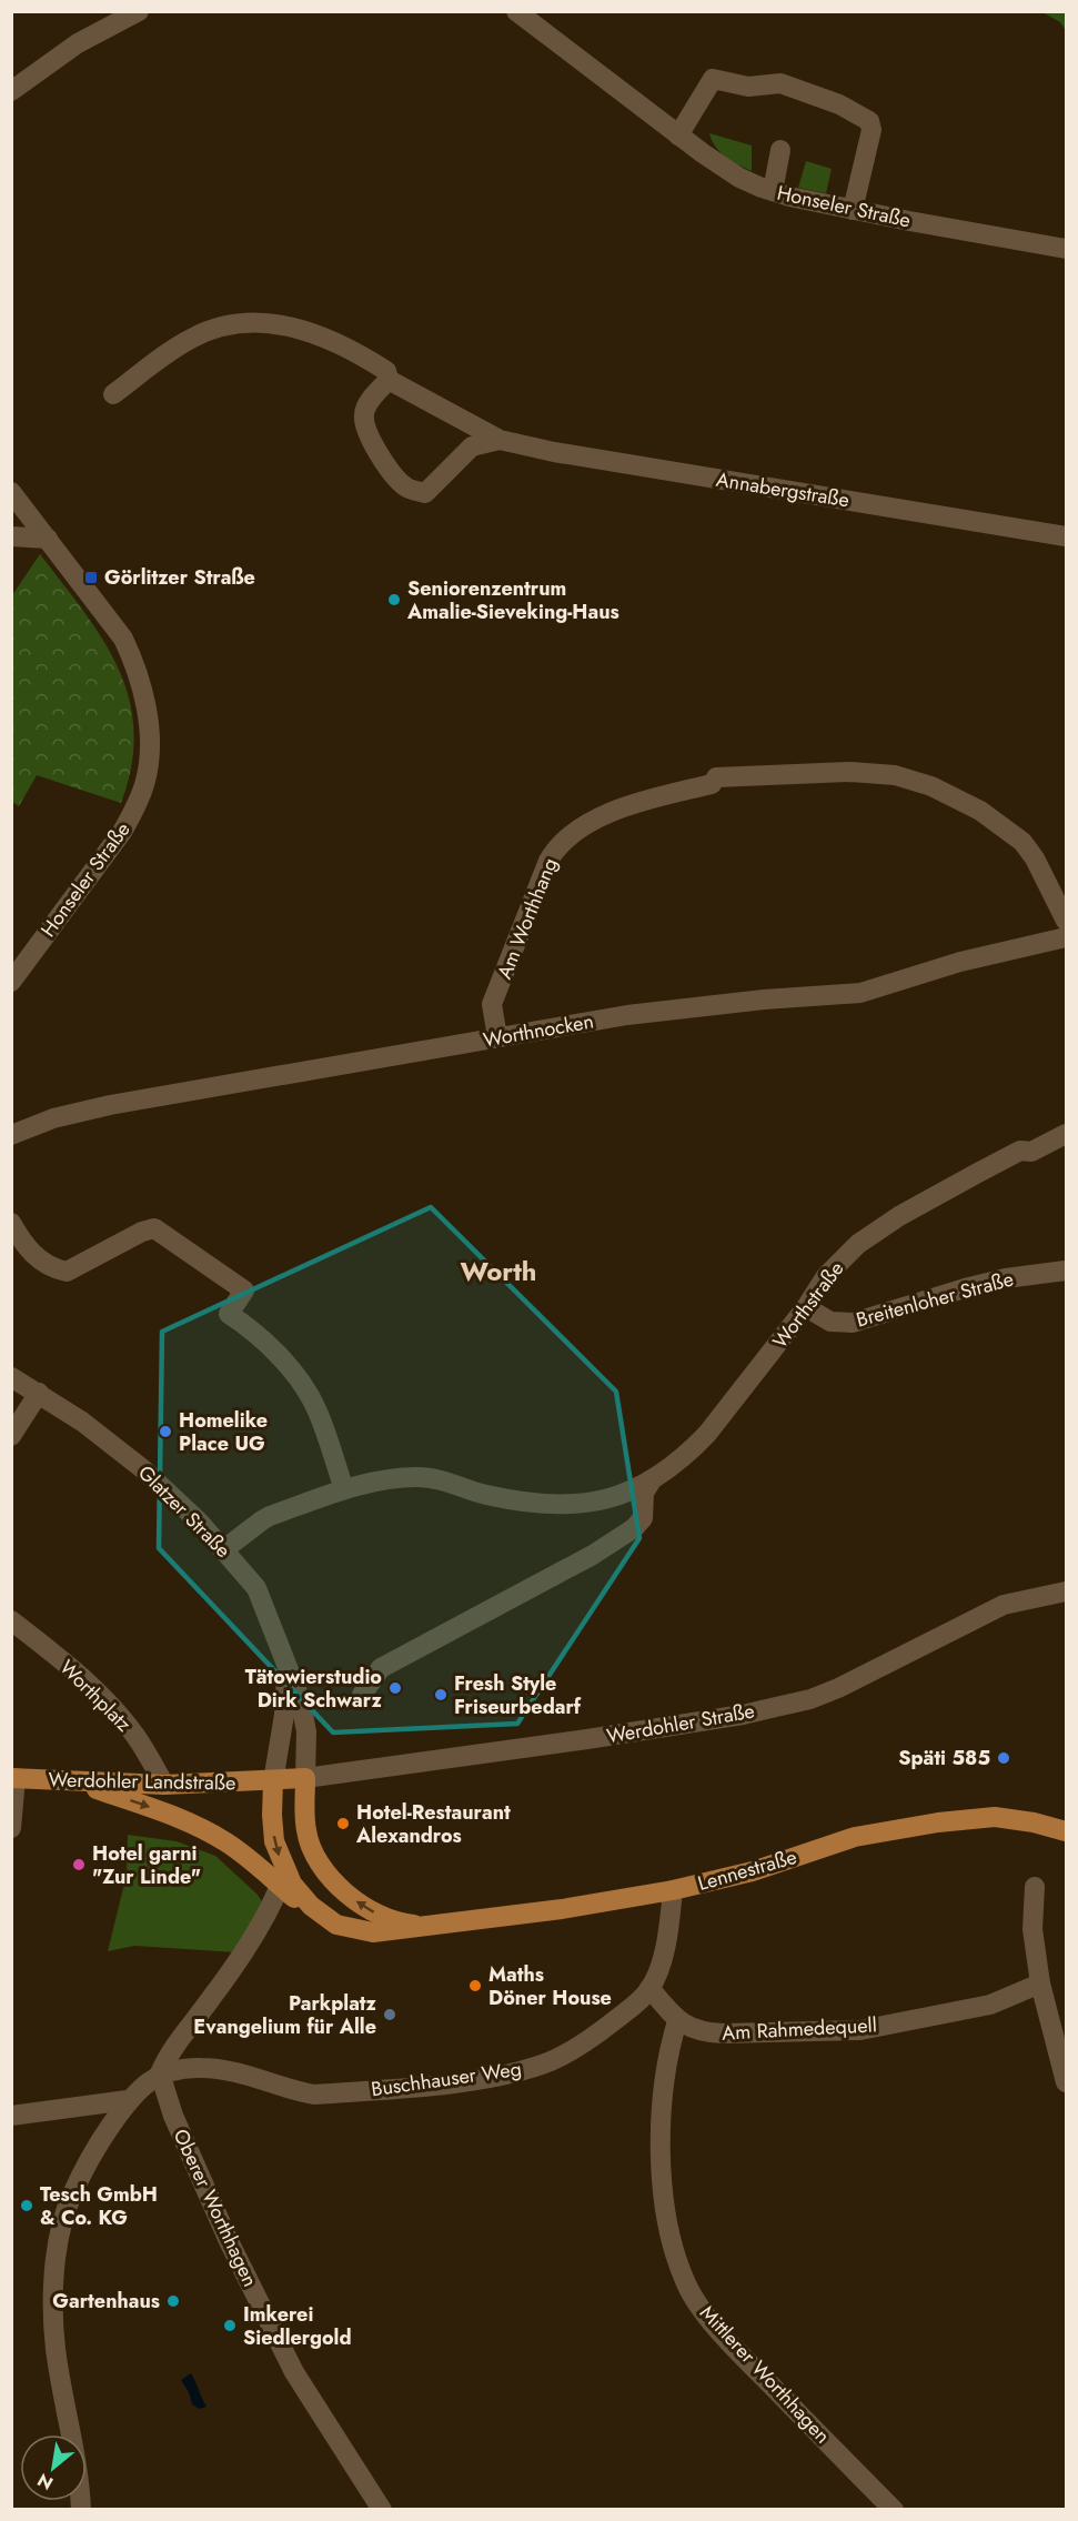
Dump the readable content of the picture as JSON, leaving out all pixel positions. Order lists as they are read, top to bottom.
{
  "streets": {
    "main road": ["Werdohler Straße", "Werdohler Landstraße", "Lennestraße"],
    "street": [
      "Honseler Straße",
      "Annabergstraße",
      "Am Worthhang",
      "Worthnocken",
      "Breitenloher Straße",
      "Worthstraße",
      "Glatzer Straße",
      "Worthplatz",
      "Am Rahmedequell",
      "Buschhauser Weg",
      "Oberer Worthhagen",
      "Mittlerer Worthhagen"
    ]
  },
  "crossings": [
    ["Am Worthhang", "Worthnocken"],
    ["Breitenloher Straße", "Worthstraße"],
    ["Worthstraße", "Glatzer Straße"],
    ["Glatzer Straße", "Werdohler Straße"],
    ["Glatzer Straße", "Werdohler Landstraße"],
    ["Glatzer Straße", "Lennestraße"],
    ["Worthplatz", "Werdohler Landstraße"],
    ["Werdohler Straße", "Werdohler Landstraße"],
    ["Werdohler Straße", "Lennestraße"],
    ["Werdohler Landstraße", "Lennestraße"],
    ["Lennestraße", "Buschhauser Weg"],
    ["Am Rahmedequell", "Buschhauser Weg"],
    ["Am Rahmedequell", "Mittlerer Worthhagen"],
    ["Buschhauser Weg", "Oberer Worthhagen"]
  ],
  "districts": ["Worth"],
  "places": {
    "transit": ["Görlitzer Straße"],
    "other": [
      "Seniorenzentrum Amalie-Sieveking-Haus",
      "Homelike Place UG",
      "Tätowierstudio Dirk Schwarz",
      "Fresh Style Friseurbedarf",
      "Späti 585",
      "Hotel-Restaurant Alexandros",
      "Hotel garni \"Zur Linde\"",
      "Maths Döner House",
      "Parkplatz Evangelium für Alle",
      "Tesch GmbH & Co. KG",
      "Gartenhaus",
      "Imkerei Siedlergold"
    ]
  },
  "north": "bottom left"
}
